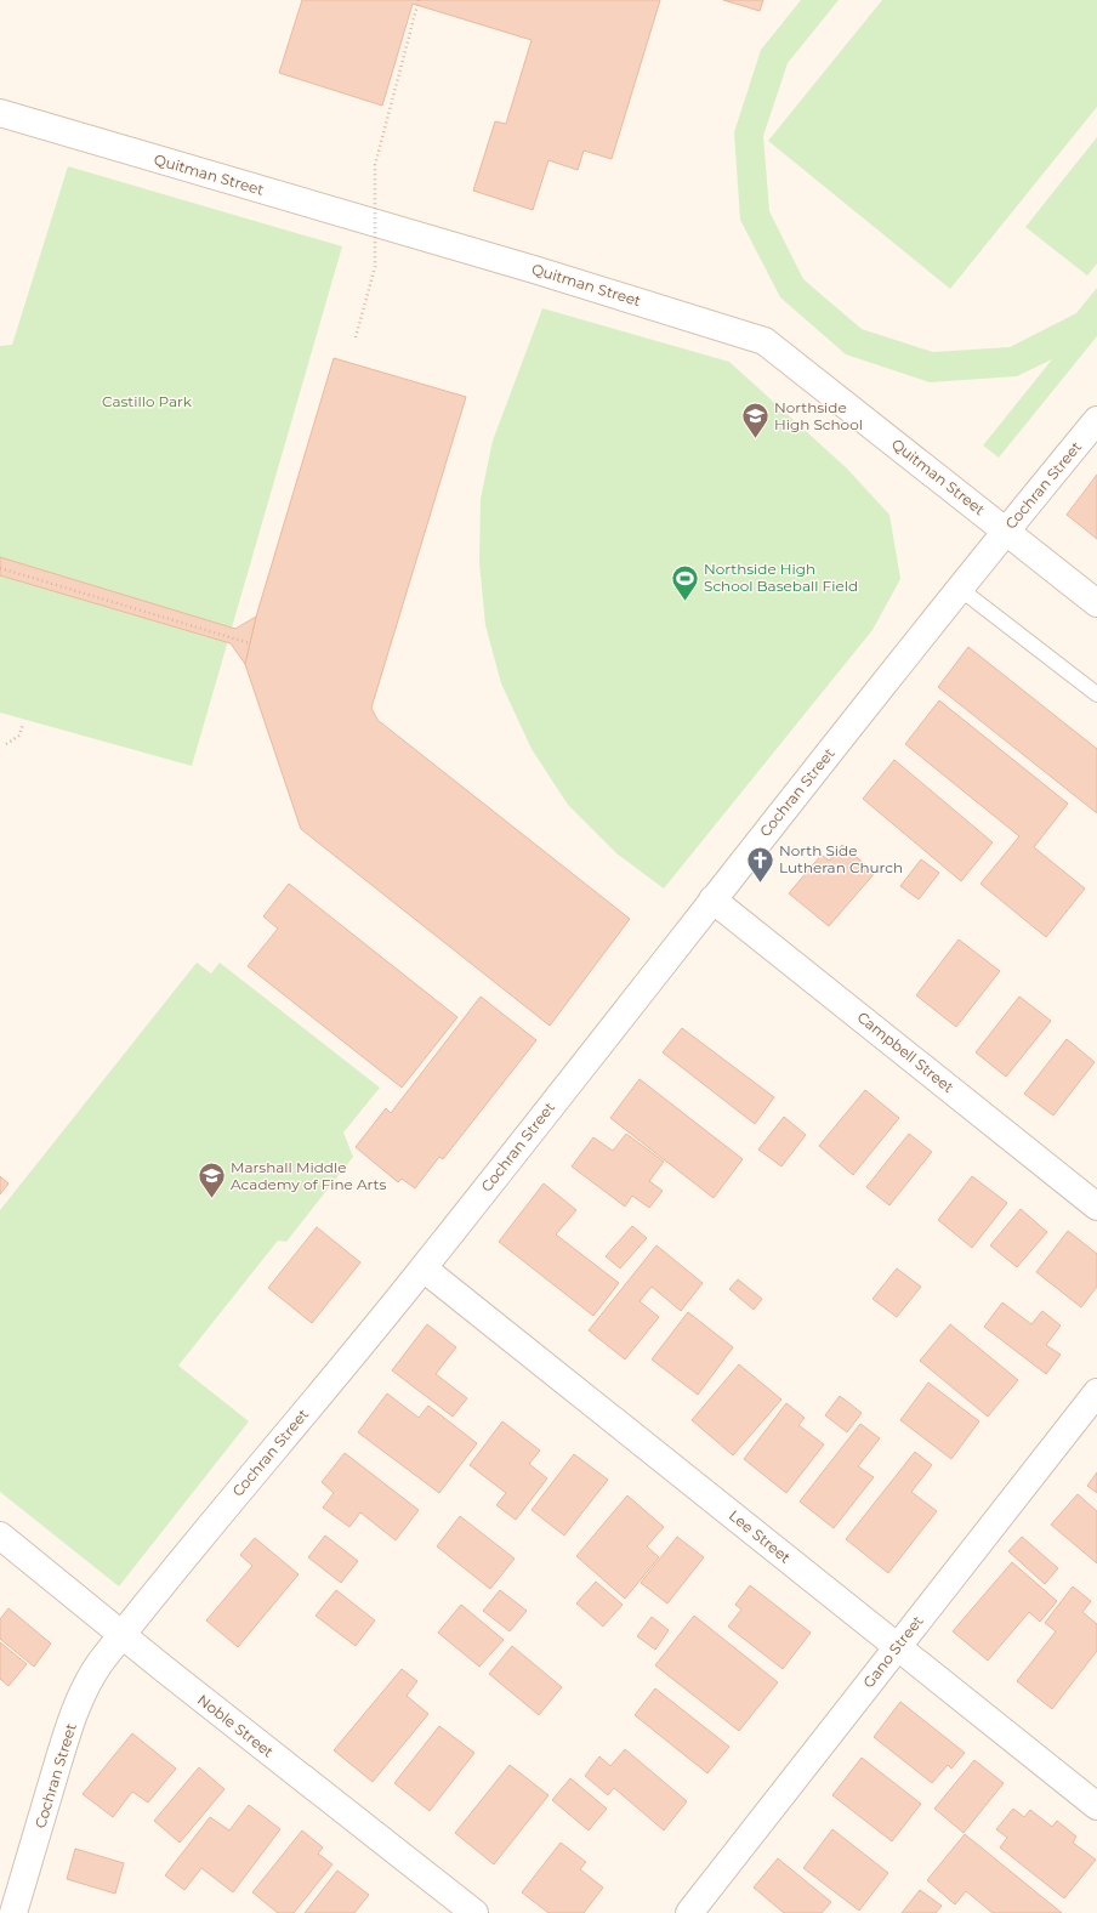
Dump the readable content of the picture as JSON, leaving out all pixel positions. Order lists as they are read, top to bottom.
{
  "streets": {
    "street": [
      "Quitman Street",
      "Cochran Street",
      "Campbell Street",
      "Lee Street",
      "Gano Street",
      "Noble Street"
    ]
  },
  "crossings": [
    ["Quitman Street", "Cochran Street"],
    ["Cochran Street", "Campbell Street"],
    ["Cochran Street", "Lee Street"],
    ["Cochran Street", "Noble Street"],
    ["Lee Street", "Gano Street"]
  ],
  "parks": ["Castillo Park"],
  "places": {
    "school or university": ["Northside High School", "Marshall Middle Academy of Fine Arts"],
    "sports": ["Northside High School Baseball Field"],
    "church": ["North Side Lutheran Church"]
  }
}
